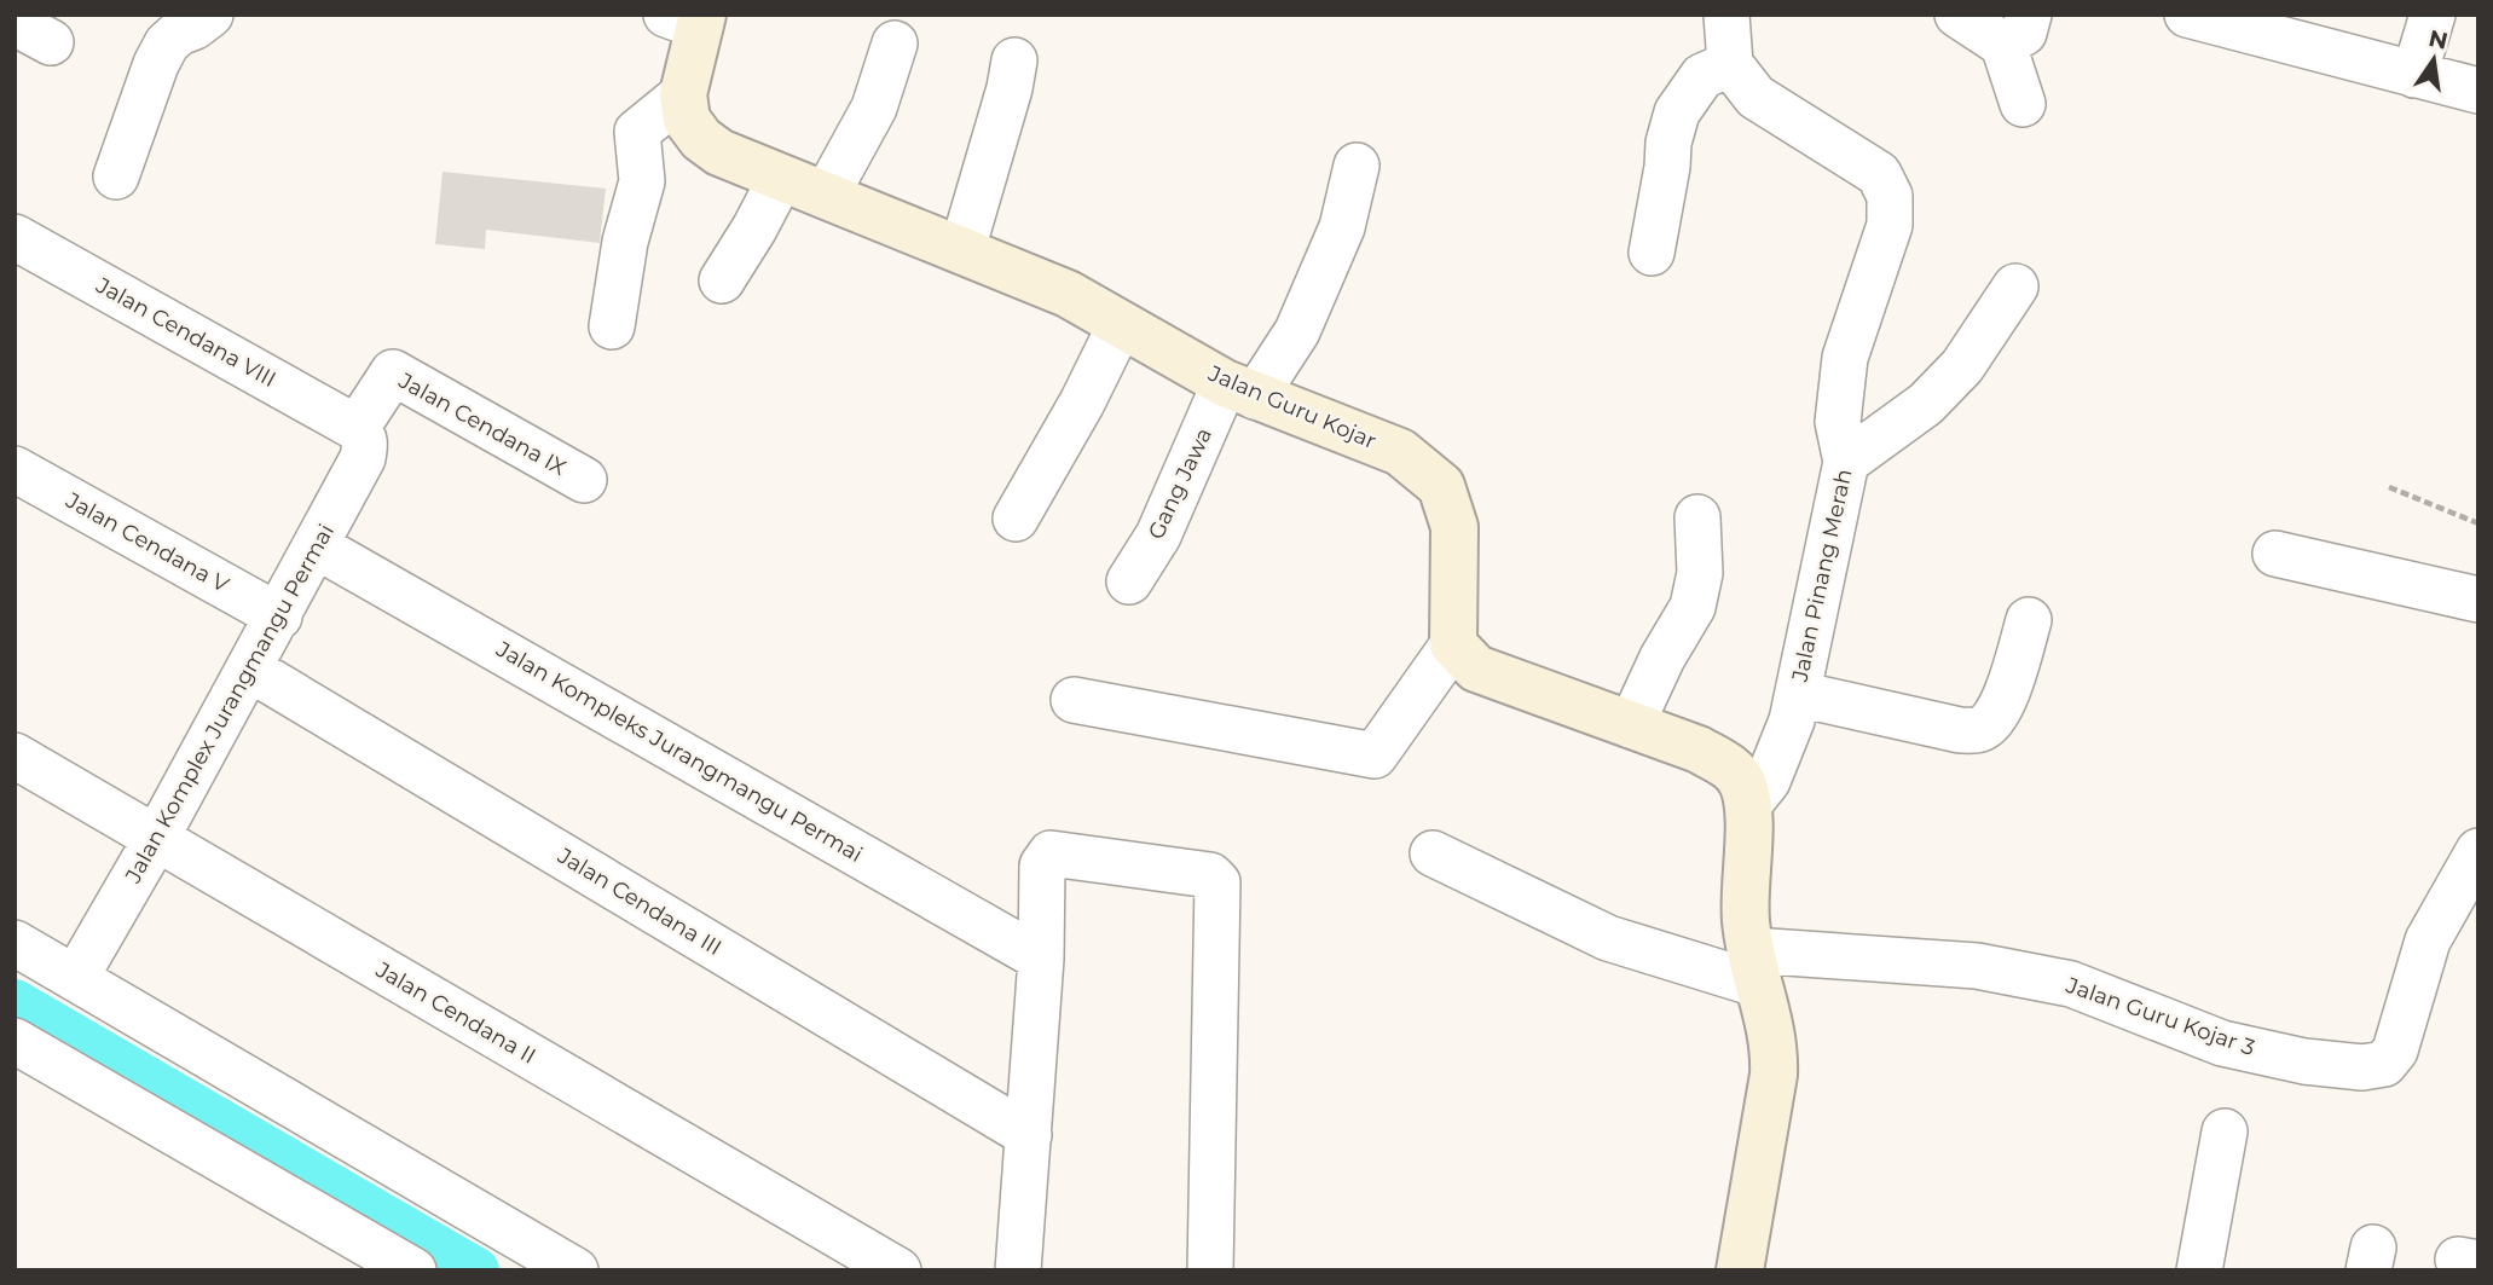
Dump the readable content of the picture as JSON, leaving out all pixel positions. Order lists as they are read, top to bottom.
{
  "streets": {
    "street": [
      "Jalan Cendana VIII",
      "Jalan Guru Kojar",
      "Jalan Cendana IX",
      "Gang Jawa",
      "Jalan Cendana V",
      "Jalan Pinang Merah",
      "Jalan Komplex Jurangmangu Permai",
      "Jalan Kompleks Jurangmangu Permai",
      "Jalan Cendana III",
      "Jalan Cendana II",
      "Jalan Guru Kojar 3"
    ]
  },
  "crossings": [
    ["Jalan Cendana VIII", "Jalan Cendana IX"],
    ["Jalan Cendana VIII", "Jalan Komplex Jurangmangu Permai"],
    ["Jalan Guru Kojar", "Gang Jawa"],
    ["Jalan Cendana IX", "Jalan Komplex Jurangmangu Permai"],
    ["Jalan Cendana V", "Jalan Komplex Jurangmangu Permai"],
    ["Jalan Komplex Jurangmangu Permai", "Jalan Kompleks Jurangmangu Permai"],
    ["Jalan Komplex Jurangmangu Permai", "Jalan Cendana III"],
    ["Jalan Komplex Jurangmangu Permai", "Jalan Cendana II"]
  ],
  "north": "top"
}
